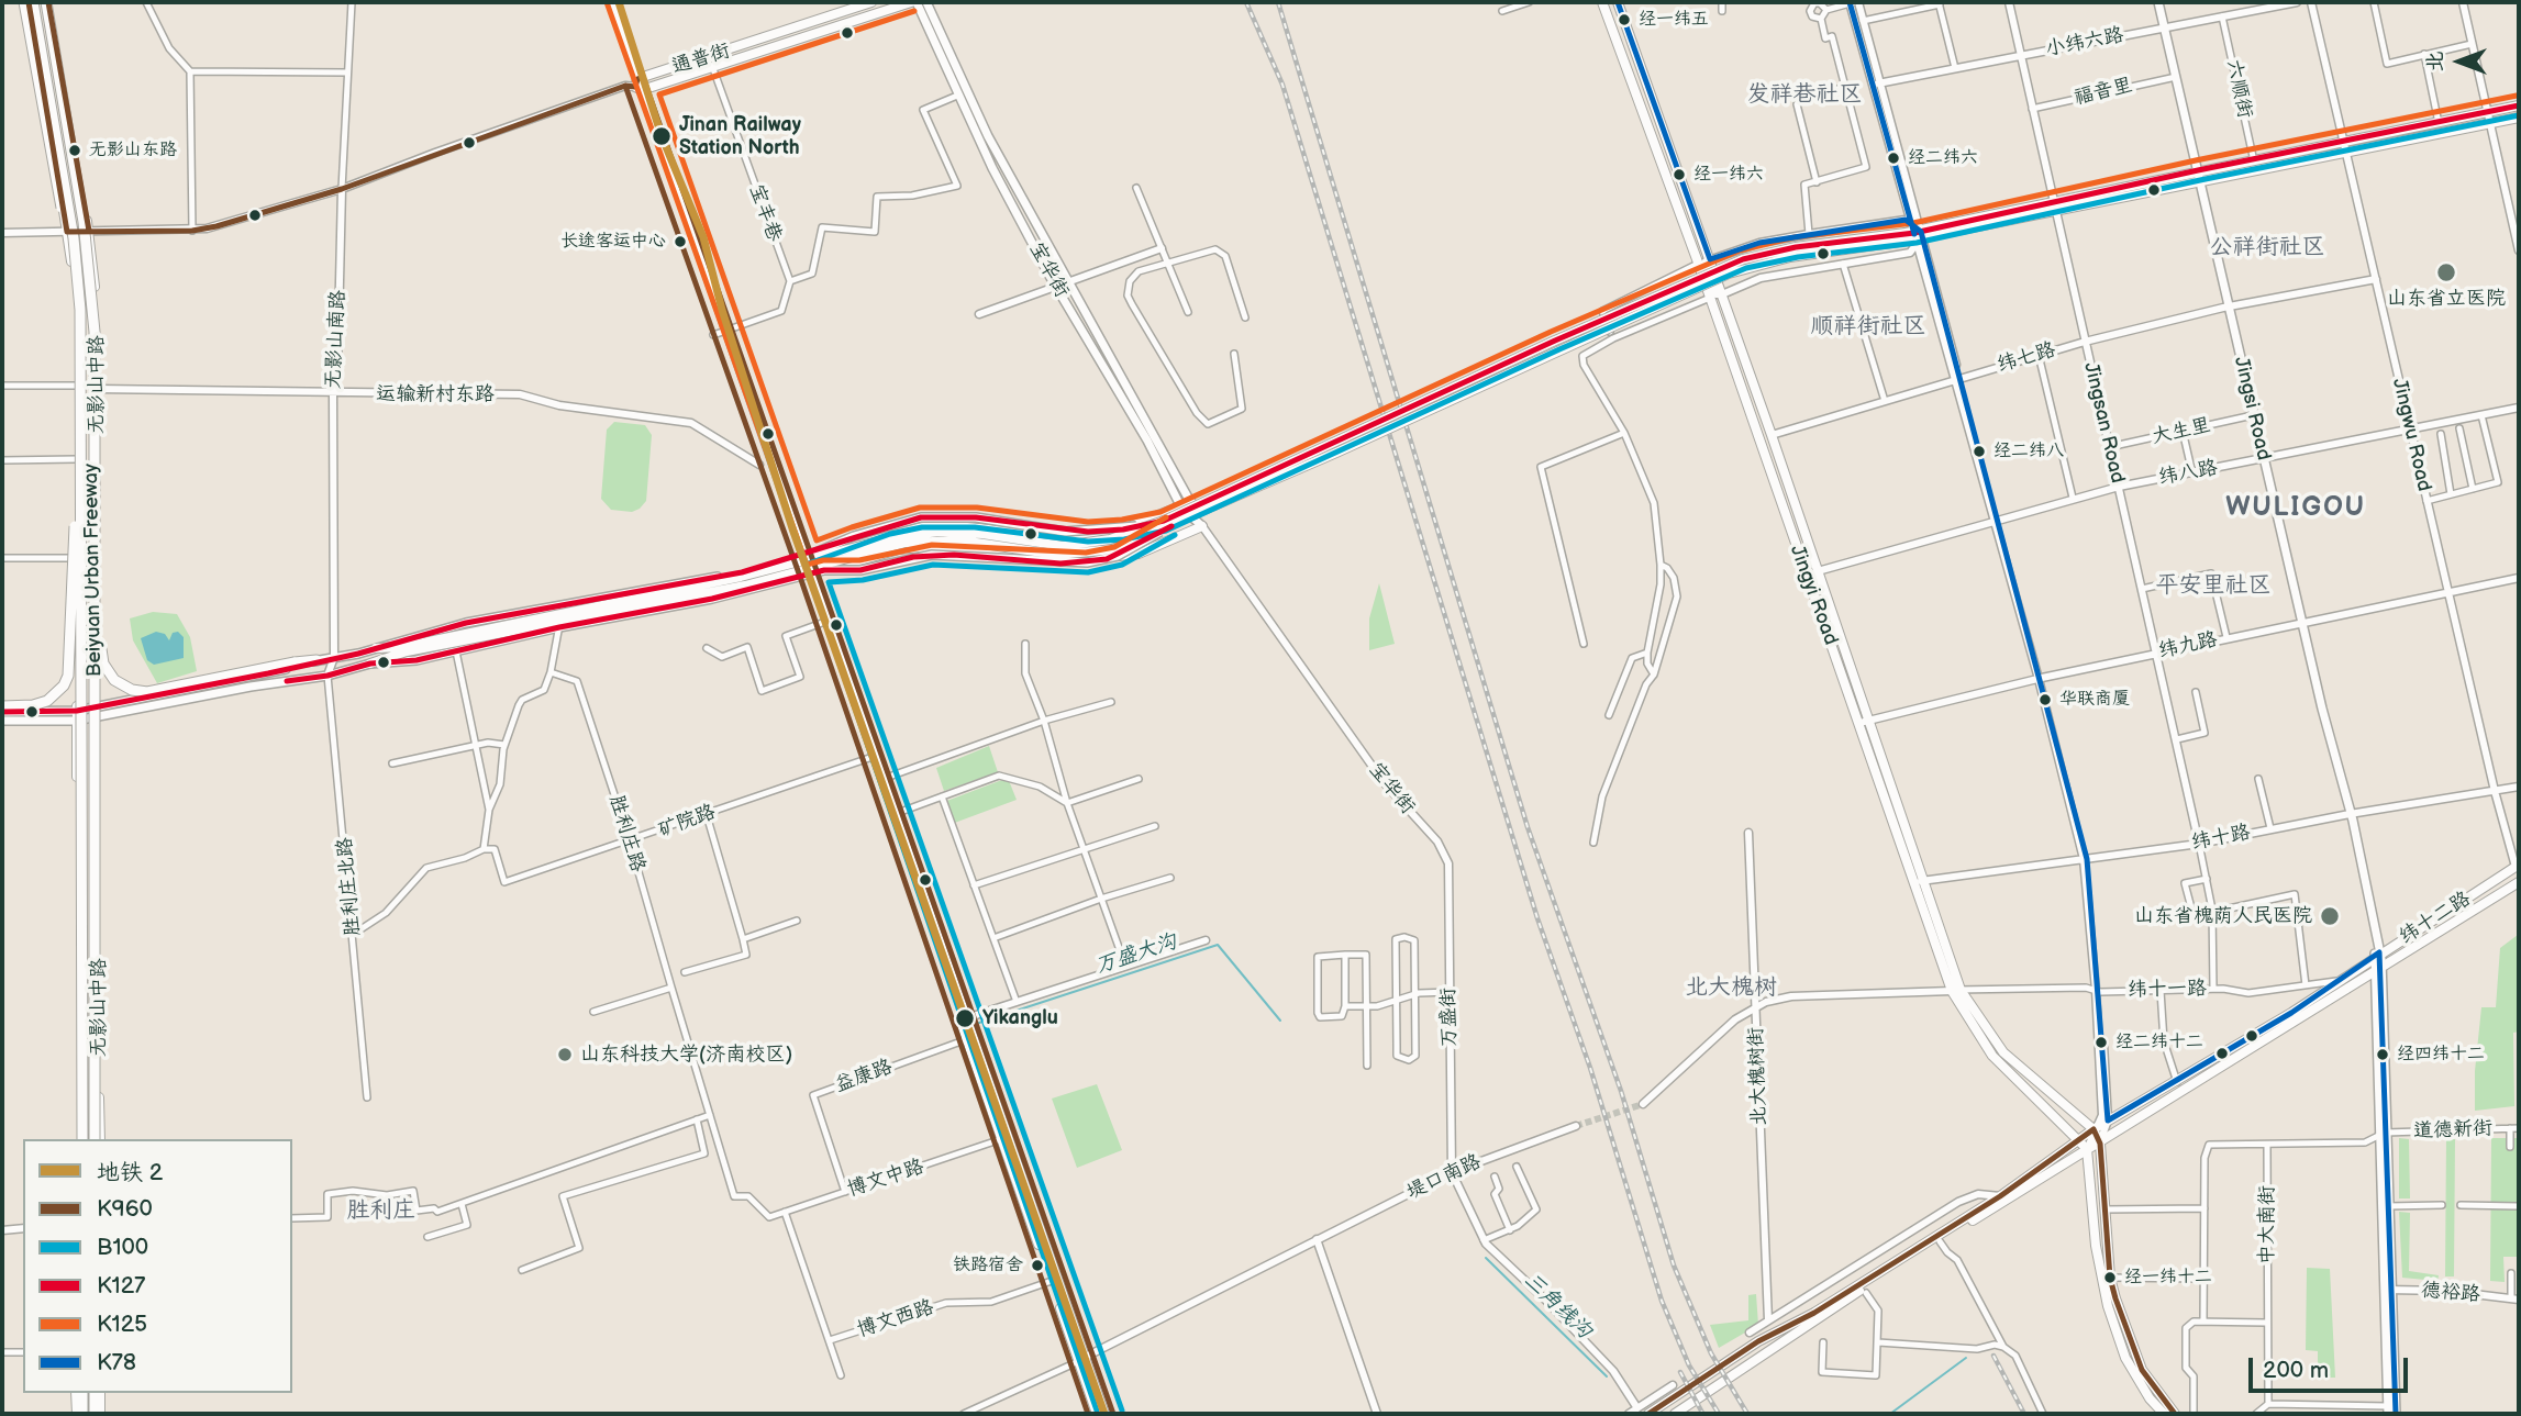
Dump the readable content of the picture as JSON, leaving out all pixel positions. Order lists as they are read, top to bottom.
{
  "streets": {
    "highway": ["Beiyuan Urban Freeway"],
    "main road": [
      "通普街",
      "宝华街",
      "无影山中路",
      "Jingsi Road",
      "Jingyi Road",
      "纬十二路"
    ],
    "street": [
      "小纬六路",
      "六顺街",
      "福音里",
      "宝丰巷",
      "无影山南路",
      "纬七路",
      "运输新村东路",
      "Jingsan Road",
      "大生里",
      "Jingwu Road",
      "纬八路",
      "纬九路",
      "矿院路",
      "胜利庄路",
      "纬十路",
      "胜利庄北路",
      "纬十一路",
      "万盛街",
      "益康路",
      "北大槐树街",
      "道德新街",
      "堤口南路",
      "博文中路",
      "中大南街",
      "德裕路",
      "博文西路"
    ]
  },
  "crossings": [
    ["小纬六路", "六顺街"],
    ["小纬六路", "Jingsi Road"],
    ["小纬六路", "Jingsan Road"],
    ["通普街", "宝丰巷"],
    ["通普街", "宝华街"],
    ["福音里", "Jingsi Road"],
    ["福音里", "Jingsan Road"],
    ["宝华街", "万盛街"],
    ["无影山南路", "运输新村东路"],
    ["无影山南路", "胜利庄北路"],
    ["纬七路", "Jingsi Road"],
    ["纬七路", "Jingsan Road"],
    ["纬七路", "Jingwu Road"],
    ["纬七路", "Jingyi Road"],
    ["无影山中路", "运输新村东路"],
    ["无影山中路", "Beiyuan Urban Freeway"],
    ["Jingsi Road", "大生里"],
    ["Jingsi Road", "纬八路"],
    ["Jingsi Road", "纬九路"],
    ["Jingsi Road", "纬十路"],
    ["Jingsi Road", "纬十二路"],
    ["Jingsi Road", "道德新街"],
    ["Jingsi Road", "德裕路"],
    ["Jingsan Road", "大生里"],
    ["Jingsan Road", "纬八路"],
    ["Jingsan Road", "纬九路"],
    ["Jingsan Road", "纬十路"],
    ["Jingwu Road", "纬八路"],
    ["Jingwu Road", "纬九路"],
    ["Jingwu Road", "纬十路"],
    ["Jingwu Road", "纬十二路"],
    ["纬八路", "Jingyi Road"],
    ["Jingyi Road", "纬九路"],
    ["Jingyi Road", "纬十路"],
    ["Jingyi Road", "纬十二路"],
    ["Jingyi Road", "纬十一路"],
    ["矿院路", "胜利庄路"],
    ["胜利庄路", "博文中路"],
    ["纬十二路", "纬十一路"],
    ["万盛街", "堤口南路"],
    ["益康路", "博文中路"]
  ],
  "districts": [
    "发祥巷社区",
    "公祥街社区",
    "顺祥街社区",
    "WULIGOU",
    "平安里社区",
    "北大槐树",
    "胜利庄"
  ],
  "water": ["万盛大沟", "三角线沟"],
  "places": [
    "经一纬五",
    "Jinan Railway Station North",
    "无影山东路",
    "经二纬六",
    "经一纬六",
    "长途客运中心",
    "山东省立医院",
    "经二纬八",
    "华联商厦",
    "山东省槐荫人民医院",
    "Yikanglu",
    "经二纬十二",
    "山东科技大学(济南校区)",
    "经四纬十二",
    "铁路宿舍",
    "经一纬十二"
  ],
  "lines": [
    "metro line 2",
    "transit line K960",
    "transit line K125",
    "transit line K78",
    "transit line K127",
    "transit line B100"
  ],
  "legend": [
    "地铁 2",
    "K960",
    "B100",
    "K127",
    "K125",
    "K78"
  ],
  "scale_bar": "200 m",
  "north": "left"
}
